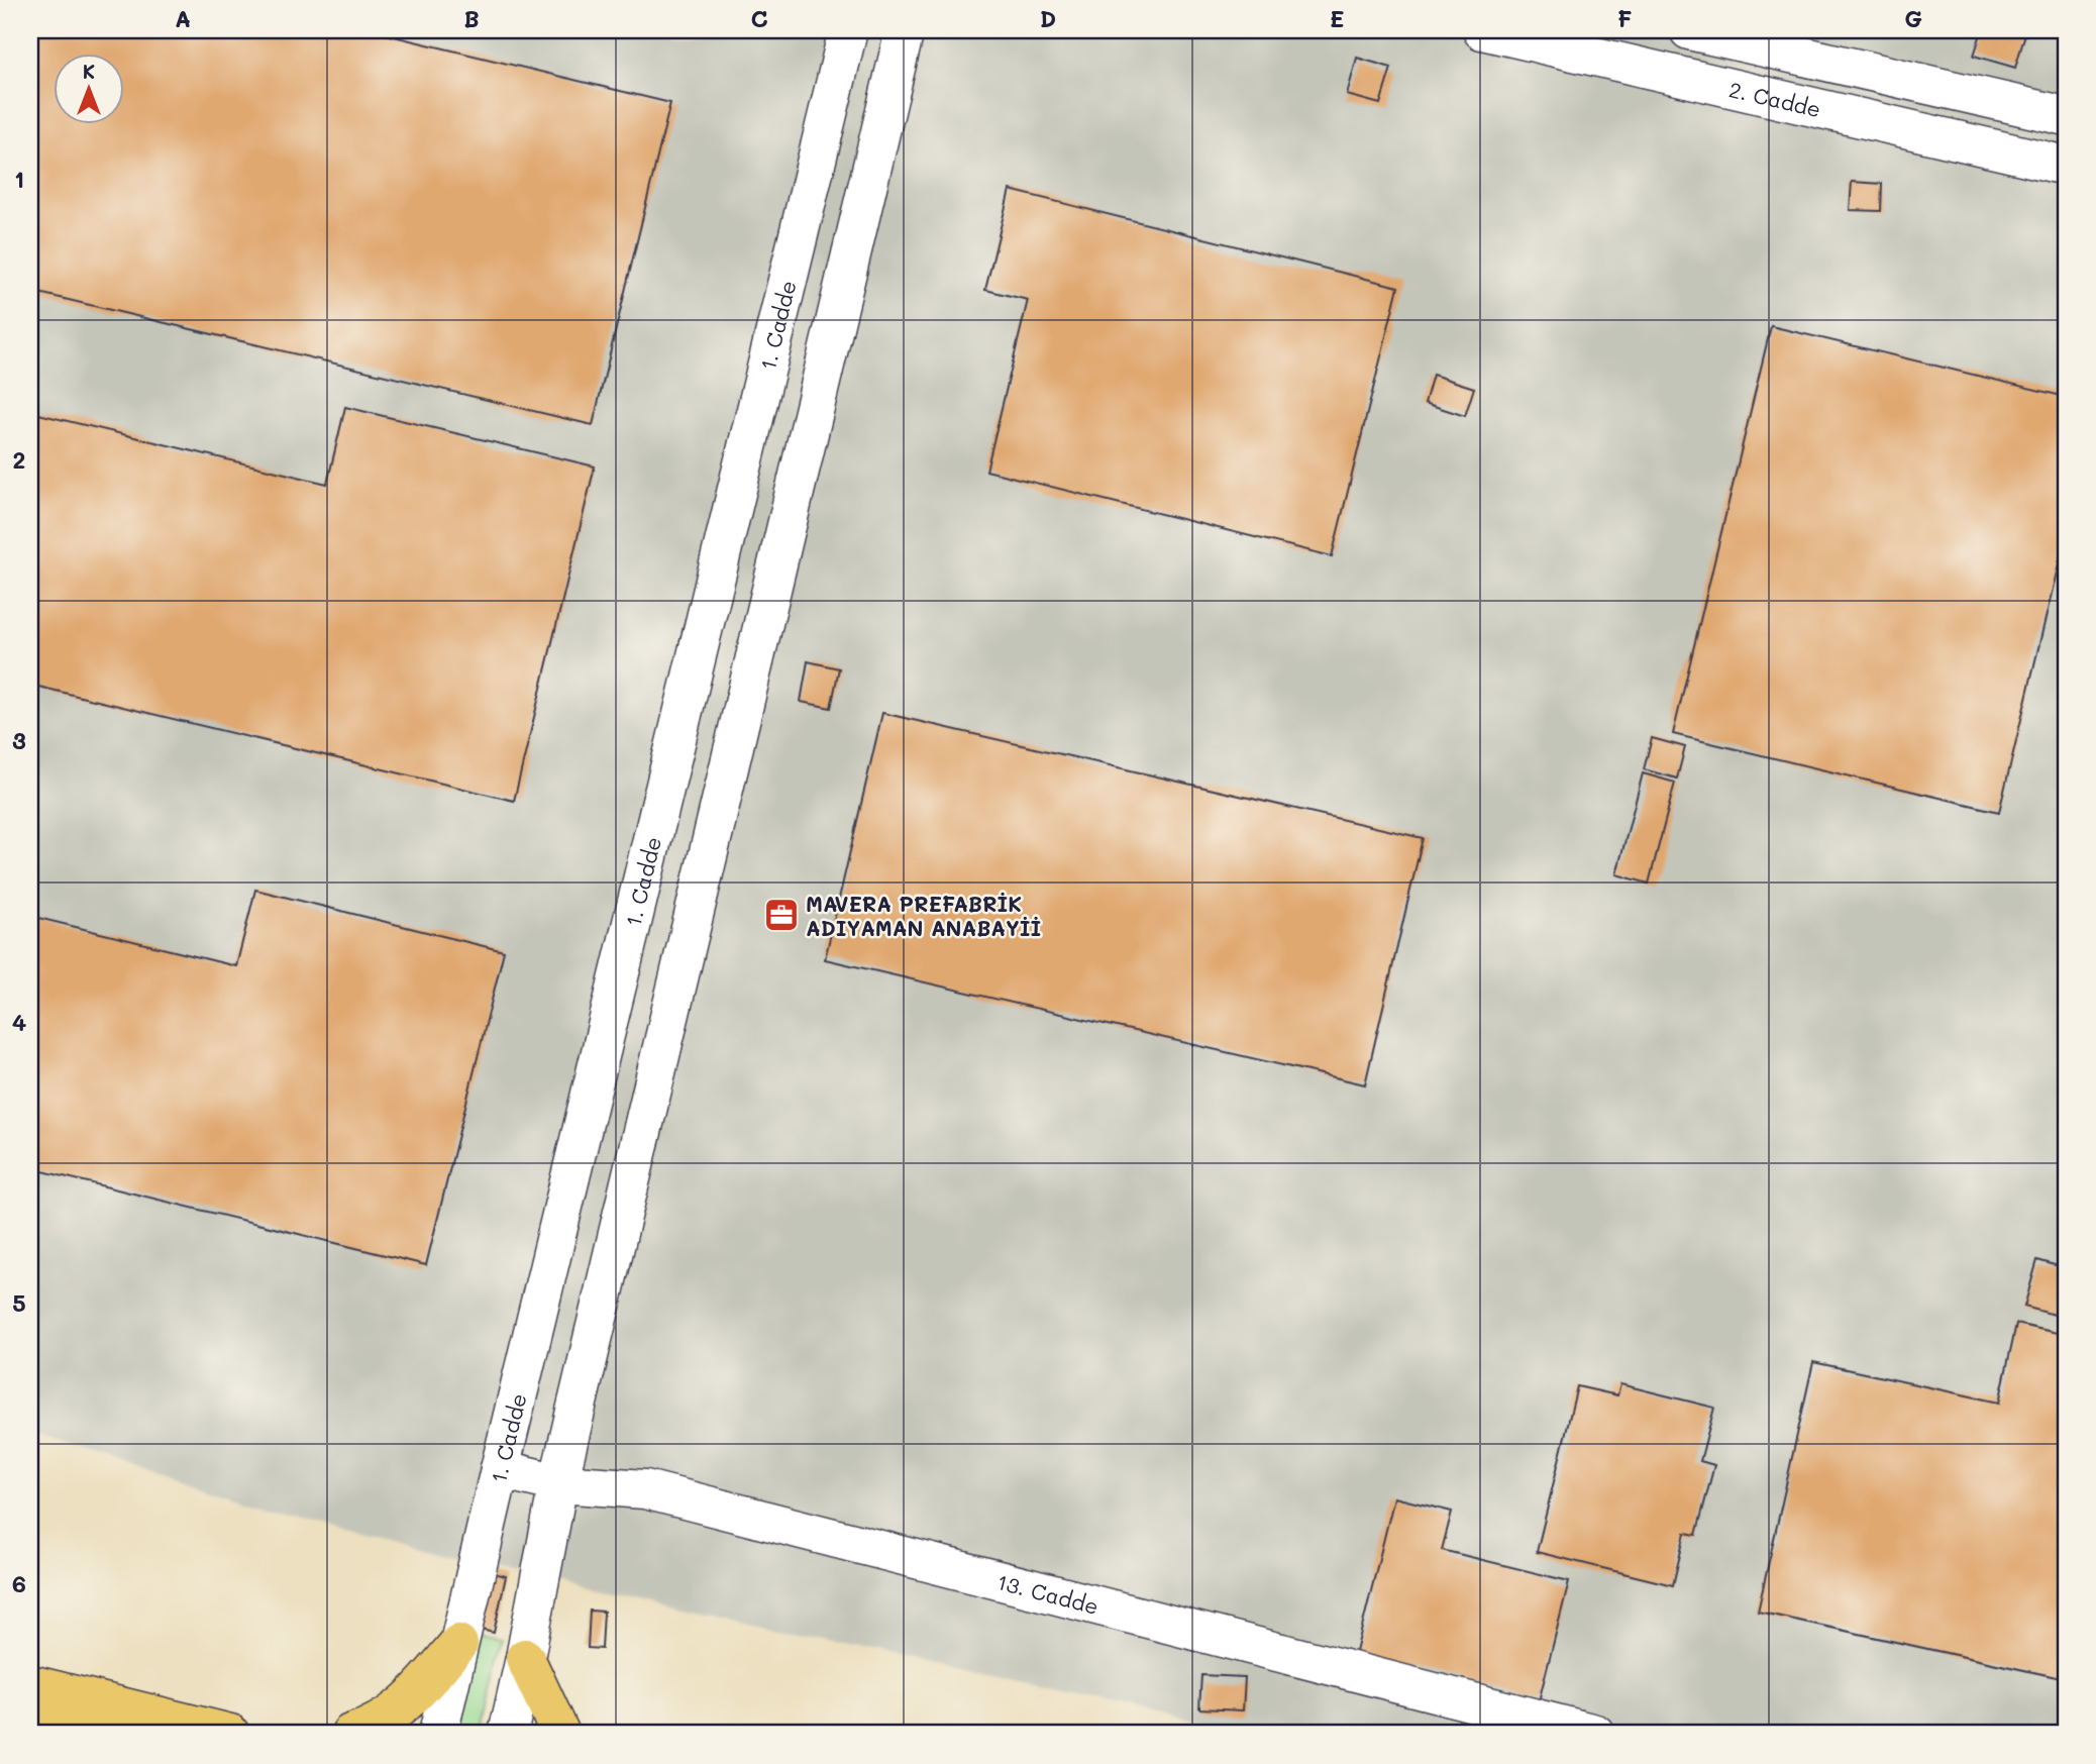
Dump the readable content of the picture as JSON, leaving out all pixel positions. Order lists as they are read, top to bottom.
{
  "streets": {
    "street": ["2. Cadde", "1. Cadde", "13. Cadde"]
  },
  "crossings": [
    ["1. Cadde", "13. Cadde"]
  ],
  "places": {
    "office": ["MAVERA PREFABRİK ADIYAMAN ANABAYİİ"]
  },
  "north": "top",
  "grid": {
    "columns": [
      "A",
      "B",
      "C",
      "D",
      "E",
      "F",
      "G"
    ],
    "rows": [
      "1",
      "2",
      "3",
      "4",
      "5",
      "6"
    ]
  }
}
